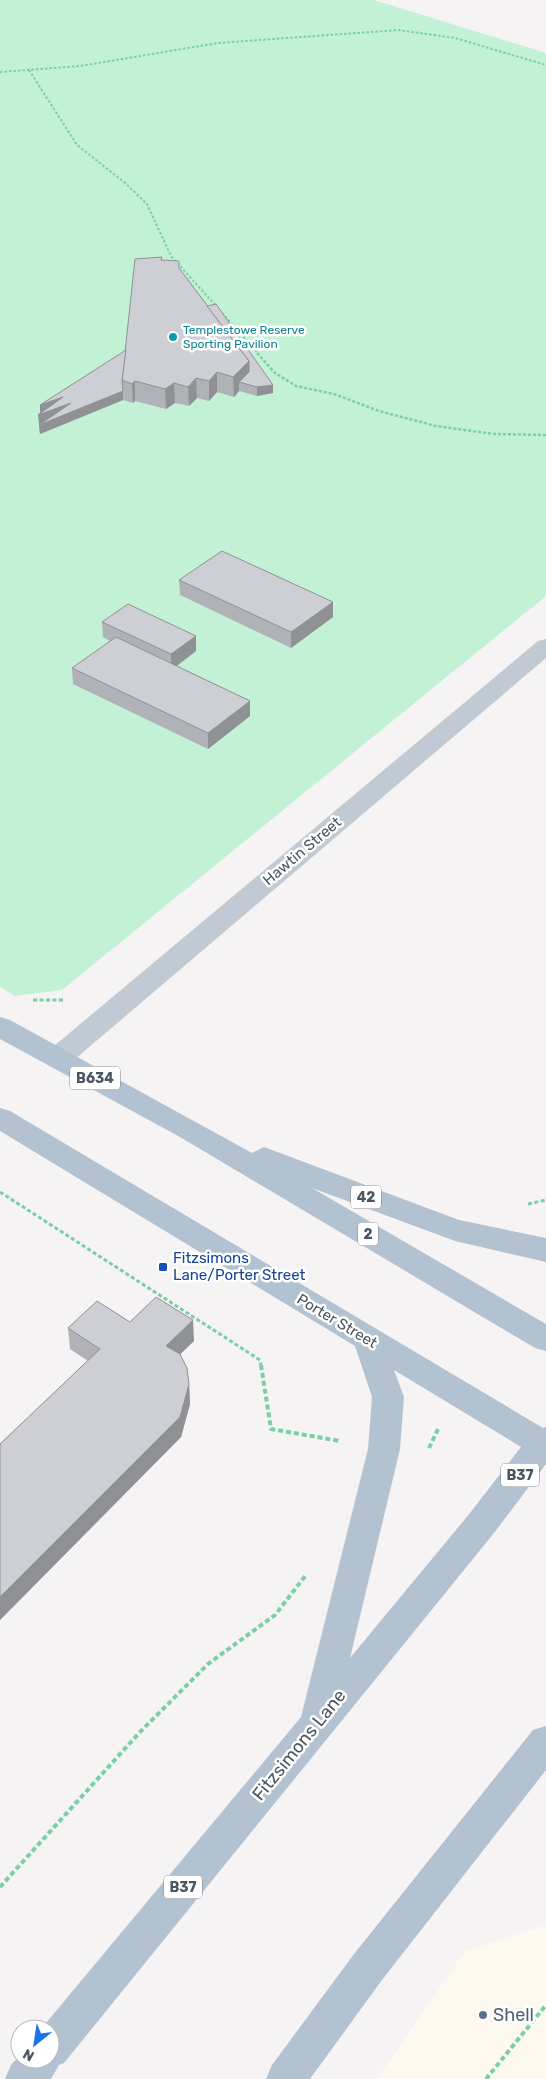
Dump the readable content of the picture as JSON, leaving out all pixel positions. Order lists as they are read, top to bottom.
{
  "streets": {
    "main road": [
      "B634",
      "42",
      "2",
      "Porter Street",
      "B37",
      "Fitzsimons Lane"
    ],
    "street": ["Hawtin Street"]
  },
  "crossings": [
    ["Hawtin Street", "B634"],
    ["B634", "42"],
    ["B634", "2"],
    ["42", "2"],
    ["Porter Street", "Fitzsimons Lane"]
  ],
  "places": {
    "other": ["Templestowe Reserve Sporting Pavilion", "Shell"],
    "transit": ["Fitzsimons Lane/Porter Street"]
  },
  "north": "bottom left"
}
